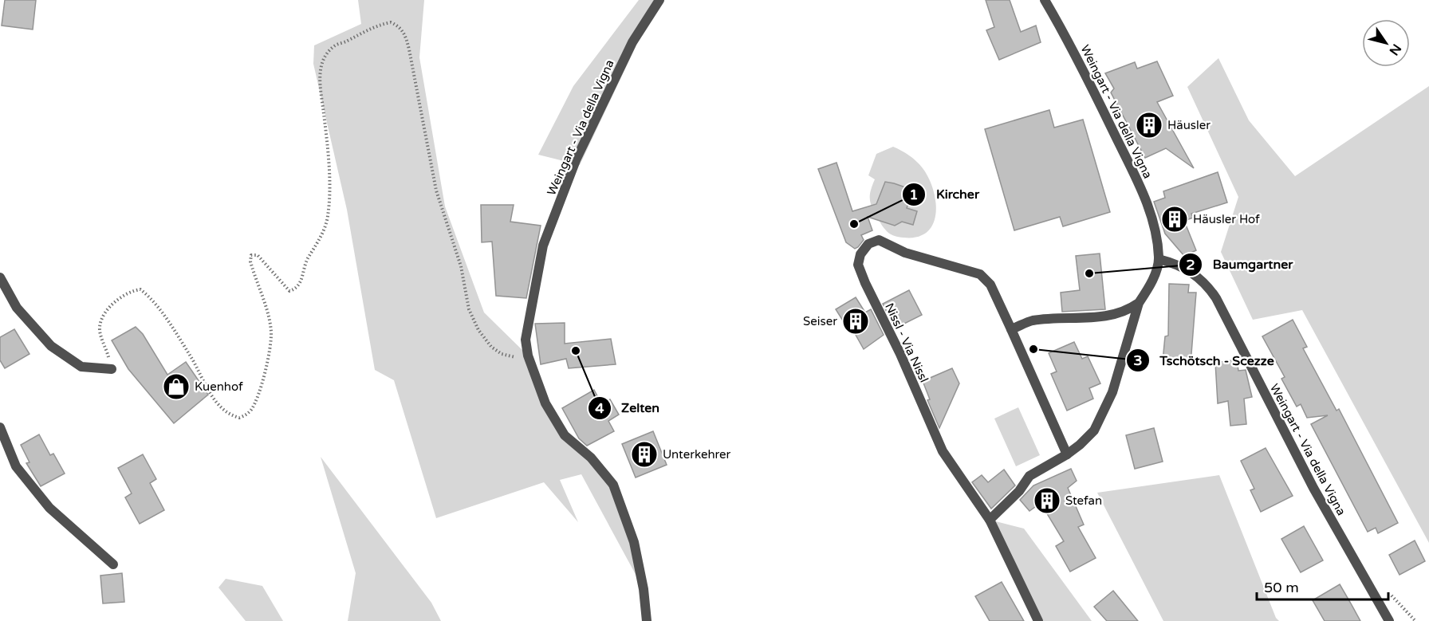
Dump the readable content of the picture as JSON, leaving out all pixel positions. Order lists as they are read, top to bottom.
{
  "streets": {
    "street": ["Weingart - Via della Vigna", "Nissl - Via Nissl"]
  },
  "places": {
    "building": [
      "Häusler",
      "Häusler Hof",
      "Seiser",
      "Unterkehrer",
      "Stefan"
    ],
    "other": [
      "Kircher",
      "Baumgartner",
      "Tschötsch - Scezze",
      "Zelten"
    ],
    "shop": ["Kuenhof"]
  },
  "scale_bar": "50 m",
  "north": "bottom right"
}
